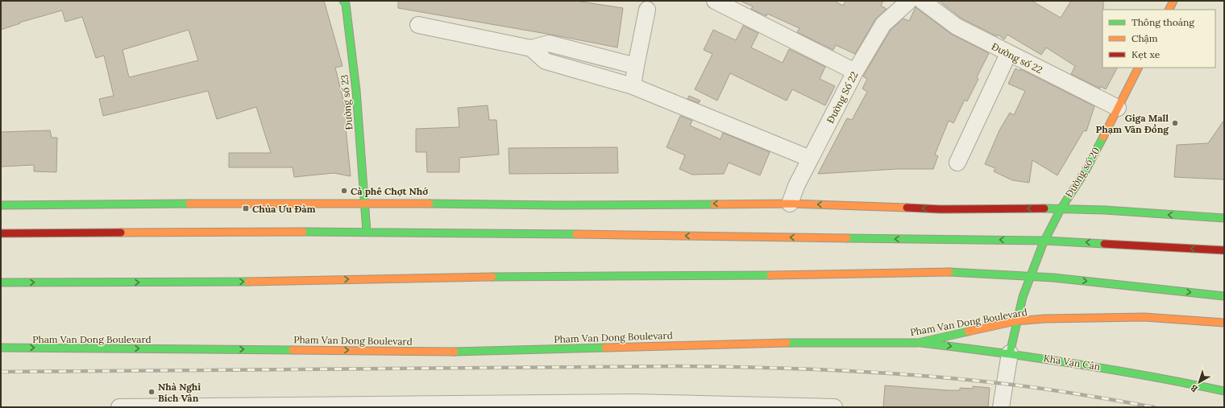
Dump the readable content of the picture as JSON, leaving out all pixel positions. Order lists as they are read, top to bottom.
{
  "streets": {
    "main road": [
      "Đường số 23",
      "Đường số 20",
      "Pham Van Dong Boulevard",
      "Kha Vạn Cân"
    ],
    "street": ["Đường số 22", "Đường Số 22"]
  },
  "crossings": [
    ["Đường số 22", "Đường số 20"],
    ["Đường số 20", "Pham Van Dong Boulevard"],
    ["Đường số 20", "Kha Vạn Cân"],
    ["Pham Van Dong Boulevard", "Kha Vạn Cân"]
  ],
  "one_way": ["Pham Van Dong Boulevard"],
  "places": {
    "other": ["Giga Mall Phạm Văn Đồng", "Cà phê Chợt Nhớ", "Nhà Nghỉ Bích Vân"],
    "transit": ["Chùa Ưu Đàm"]
  },
  "legend": ["Thông thoáng", "Chậm", "Kẹt xe"],
  "north": "bottom left"
}
